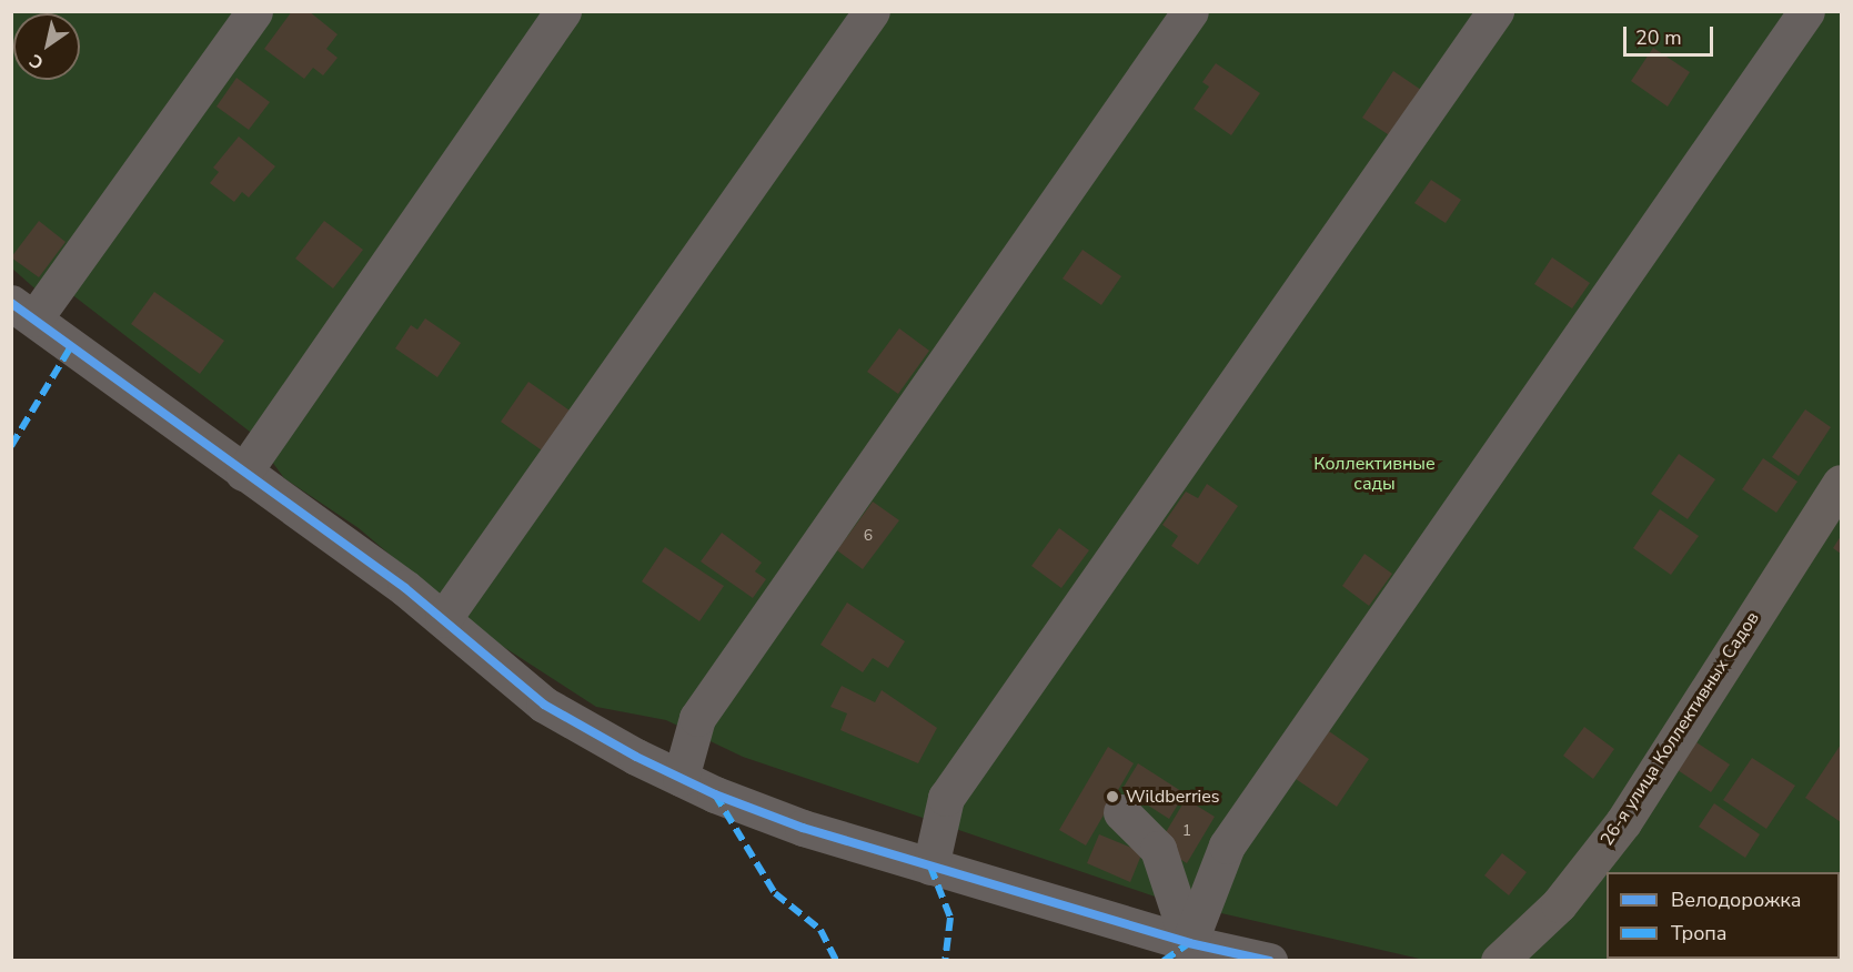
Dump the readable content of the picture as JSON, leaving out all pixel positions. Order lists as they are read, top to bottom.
{
  "streets": {
    "main road": ["26-я улица Коллективных Садов"]
  },
  "parks": ["Коллективные сады"],
  "places": ["Wildberries"],
  "house_numbers": ["6", "1"],
  "legend": ["Велодорожка", "Тропа"],
  "scale_bar": "20 m",
  "north": "bottom left"
}
